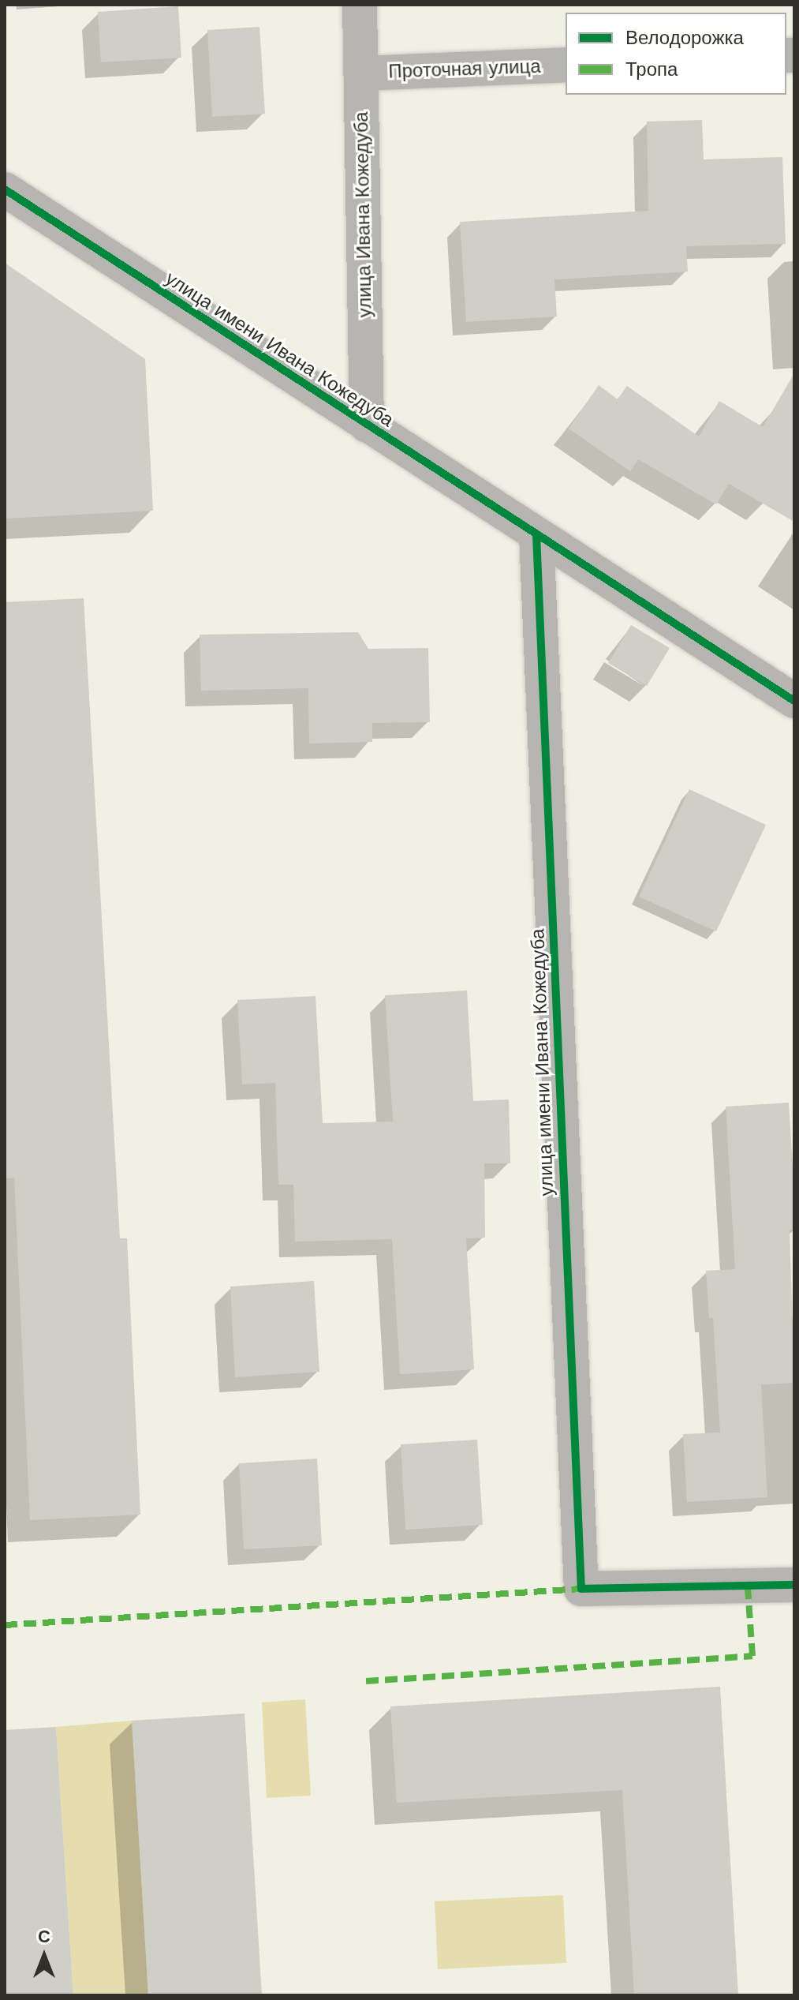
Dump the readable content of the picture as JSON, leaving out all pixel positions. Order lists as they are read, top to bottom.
{
  "streets": {
    "street": ["Проточная улица", "улица Ивана Кожедуба", "улица имени Ивана Кожедуба"]
  },
  "crossings": [
    ["Проточная улица", "улица Ивана Кожедуба"],
    ["улица Ивана Кожедуба", "улица имени Ивана Кожедуба"]
  ],
  "legend": ["Велодорожка", "Тропа"],
  "north": "top"
}
